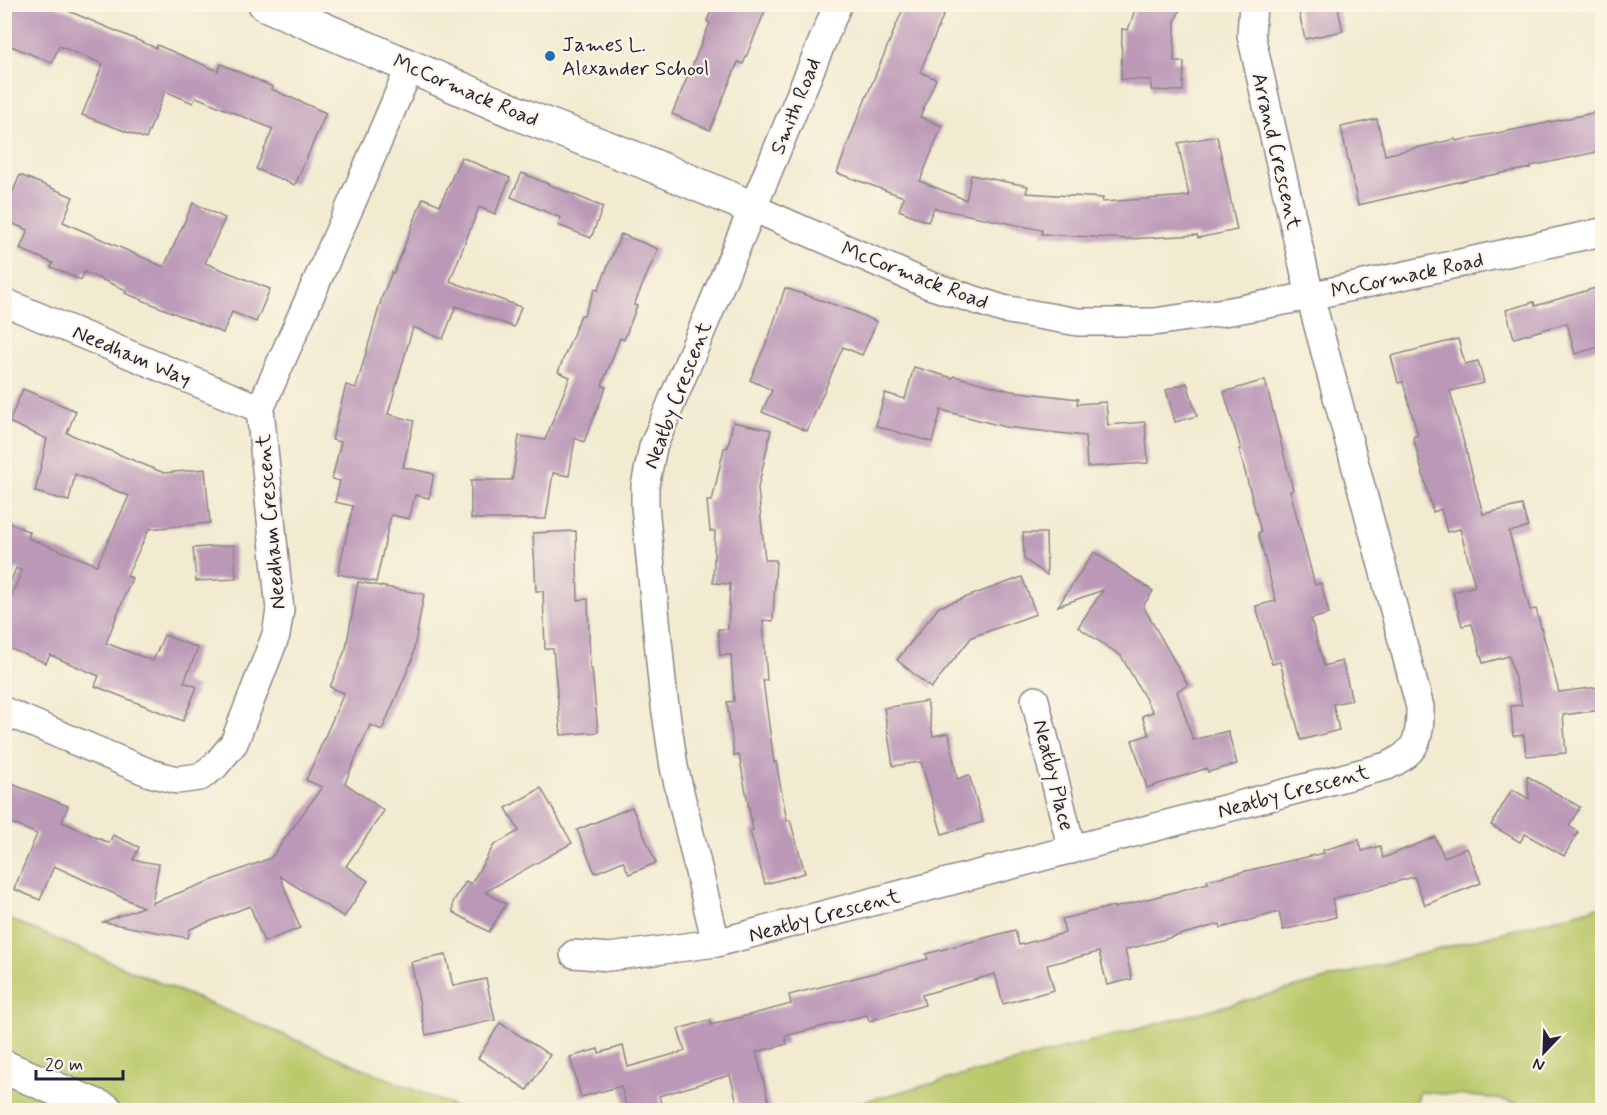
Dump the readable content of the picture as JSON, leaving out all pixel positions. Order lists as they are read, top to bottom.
{
  "streets": {
    "street": [
      "McCormack Road",
      "Smith Road",
      "Arrand Crescent",
      "Needham Way",
      "Neatby Crescent",
      "Needham Crescent",
      "Neatby Place"
    ]
  },
  "crossings": [
    ["McCormack Road", "Smith Road"],
    ["McCormack Road", "Arrand Crescent"],
    ["McCormack Road", "Neatby Crescent"],
    ["McCormack Road", "Needham Crescent"],
    ["Smith Road", "Neatby Crescent"],
    ["Arrand Crescent", "Neatby Crescent"],
    ["Needham Way", "Needham Crescent"],
    ["Neatby Crescent", "Neatby Place"]
  ],
  "places": ["James L. Alexander School"],
  "scale_bar": "20 m",
  "north": "bottom left"
}
